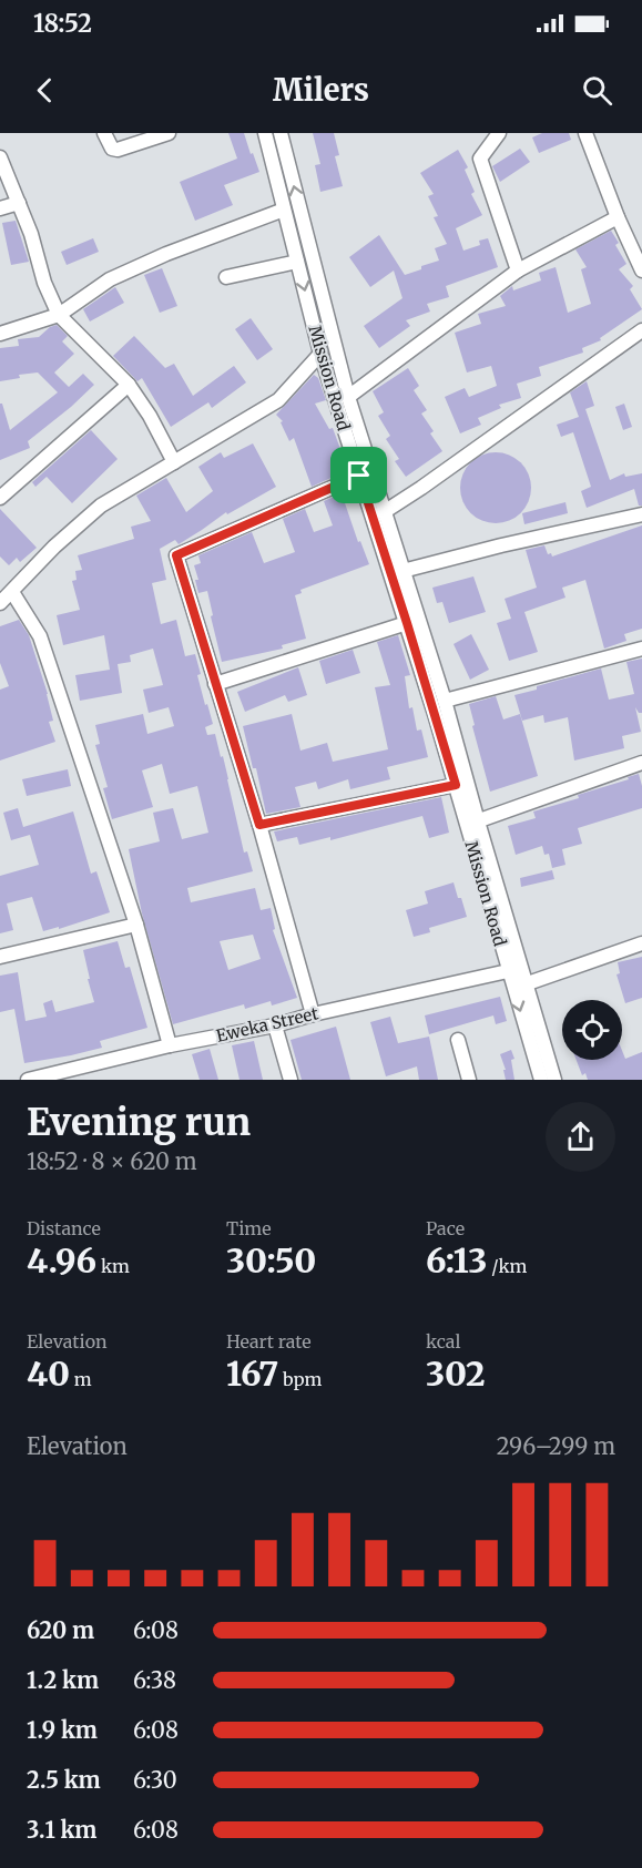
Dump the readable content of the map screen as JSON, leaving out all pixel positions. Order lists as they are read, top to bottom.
{
  "streets": {
    "street": ["Mission Road", "Eweka Street"]
  },
  "crossings": [
    ["Mission Road", "Eweka Street"]
  ],
  "page": {
    "status": "18:52",
    "header": "Milers",
    "heading": ["Evening run", "18:52 · 8 × 620 m"],
    "stats": [
      ["Distance", "4.96 km"],
      ["Time", "30:50"],
      ["Pace", "6:13 /km"],
      ["Elevation", "40 m"],
      ["Heart rate", "167 bpm"],
      ["kcal", "302"]
    ],
    "chart": ["Elevation", "296–299 m"],
    "list": [
      {
        "name": "620 m",
        "note": "6:08"
      },
      {
        "name": "1.2 km",
        "note": "6:38"
      },
      {
        "name": "1.9 km",
        "note": "6:08"
      },
      {
        "name": "2.5 km",
        "note": "6:30"
      },
      {
        "name": "3.1 km",
        "note": "6:08"
      }
    ]
  }
}
